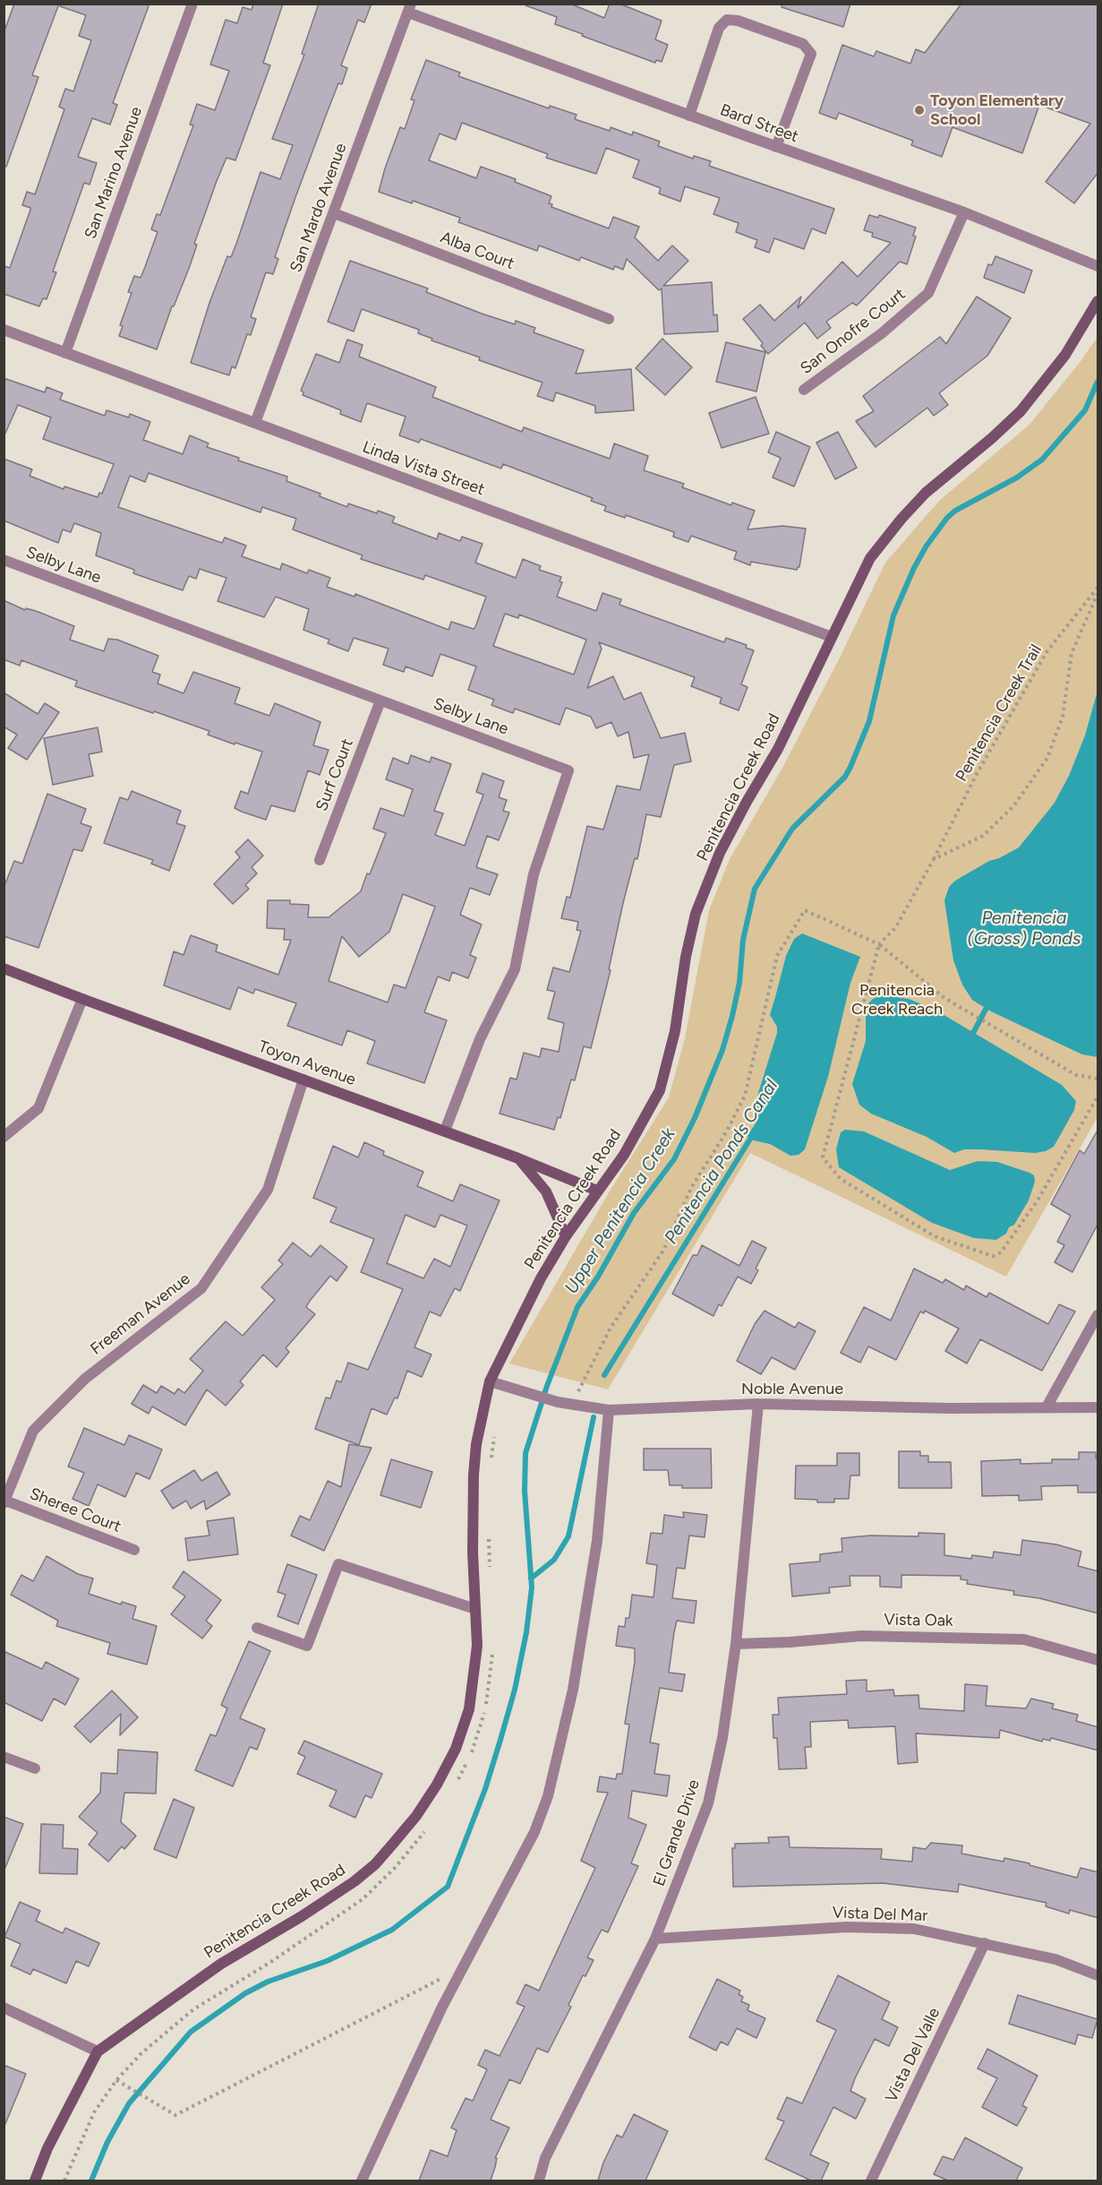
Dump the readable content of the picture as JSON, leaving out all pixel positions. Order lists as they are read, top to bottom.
{
  "streets": {
    "street": [
      "Bard Street",
      "San Marino Avenue",
      "San Mardo Avenue",
      "Alba Court",
      "San Onofre Court",
      "Linda Vista Street",
      "Selby Lane",
      "Surf Court",
      "Penitencia Creek Road",
      "Toyon Avenue",
      "Freeman Avenue",
      "Noble Avenue",
      "Sheree Court",
      "Vista Oak",
      "El Grande Drive",
      "Vista Del Mar",
      "Vista Del Valle"
    ],
    "path": ["Penitencia Creek Trail"]
  },
  "crossings": [
    ["Bard Street", "San Mardo Avenue"],
    ["Bard Street", "San Onofre Court"],
    ["San Marino Avenue", "Linda Vista Street"],
    ["San Mardo Avenue", "Alba Court"],
    ["San Mardo Avenue", "Linda Vista Street"],
    ["Linda Vista Street", "Penitencia Creek Road"],
    ["Selby Lane", "Surf Court"],
    ["Selby Lane", "Toyon Avenue"],
    ["Penitencia Creek Road", "Toyon Avenue"],
    ["Penitencia Creek Road", "Noble Avenue"],
    ["Toyon Avenue", "Freeman Avenue"],
    ["Freeman Avenue", "Sheree Court"],
    ["Noble Avenue", "El Grande Drive"],
    ["Vista Oak", "El Grande Drive"],
    ["El Grande Drive", "Vista Del Mar"],
    ["Vista Del Mar", "Vista Del Valle"]
  ],
  "water": ["Penitencia (Gross) Ponds", "Penitencia Ponds Canal", "Upper Penitencia Creek"],
  "parks": ["Penitencia Creek Reach"],
  "places": ["Toyon Elementary School"]
}
